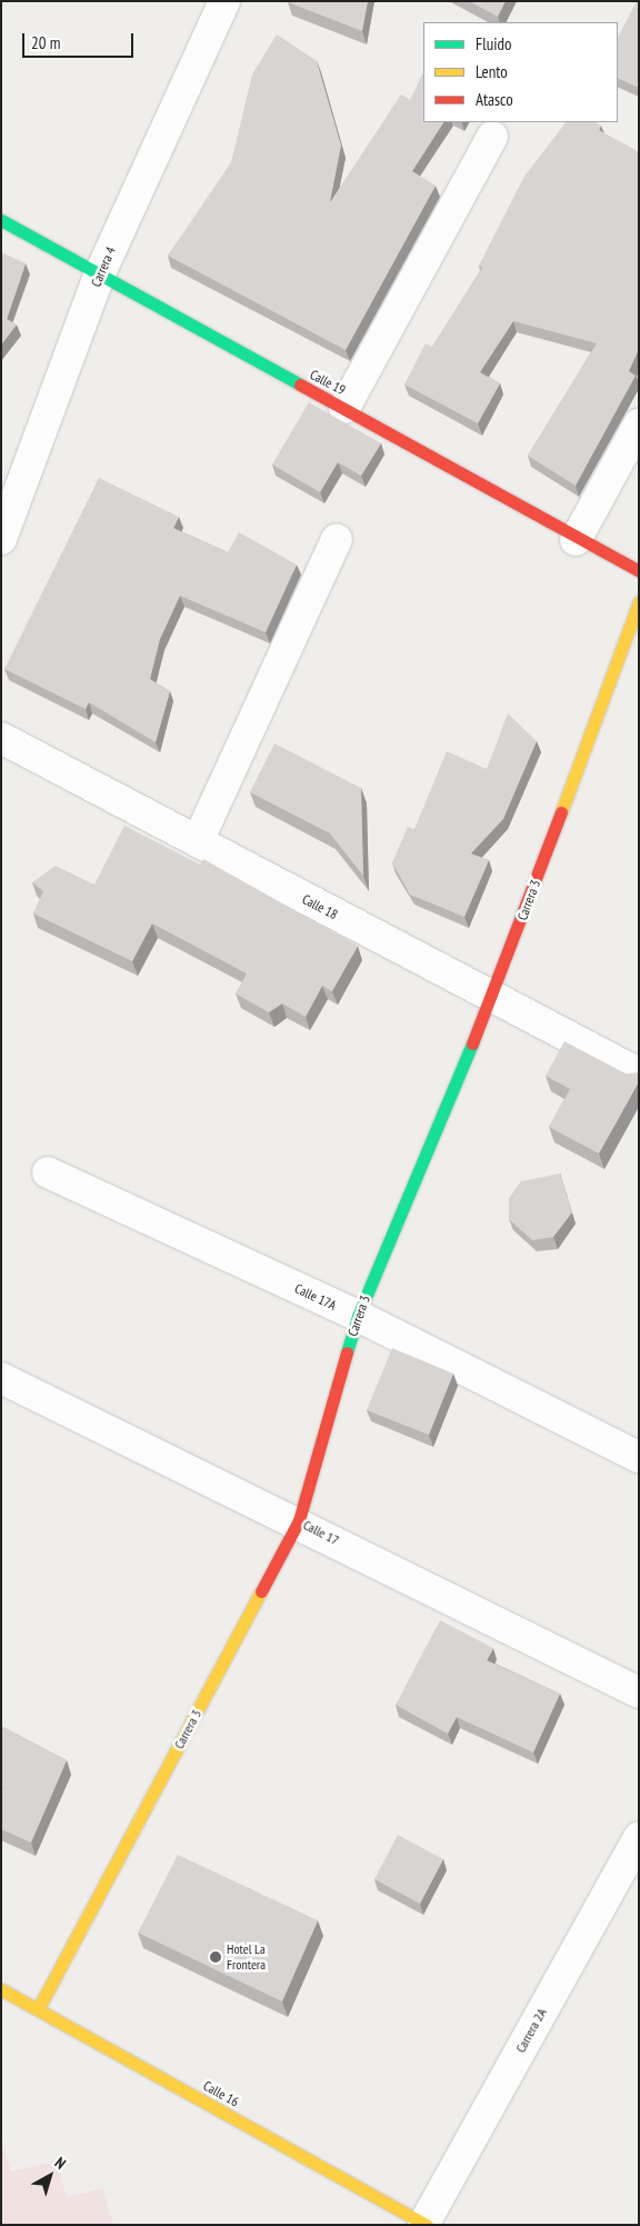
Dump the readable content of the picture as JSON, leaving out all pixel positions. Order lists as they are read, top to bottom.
{
  "streets": {
    "main road": ["Calle 19", "Carrera 3", "Calle 16"],
    "street": [
      "Carrera 4",
      "Calle 18",
      "Calle 17A",
      "Calle 17",
      "Carrera 2A"
    ]
  },
  "crossings": [
    ["Carrera 4", "Calle 19"],
    ["Carrera 3", "Calle 18"],
    ["Carrera 3", "Calle 17A"],
    ["Carrera 3", "Calle 17"],
    ["Carrera 3", "Calle 16"],
    ["Carrera 2A", "Calle 16"]
  ],
  "places": ["Hotel La Frontera"],
  "legend": ["Fluido", "Lento", "Atasco"],
  "scale_bar": "20 m",
  "north": "top right"
}
